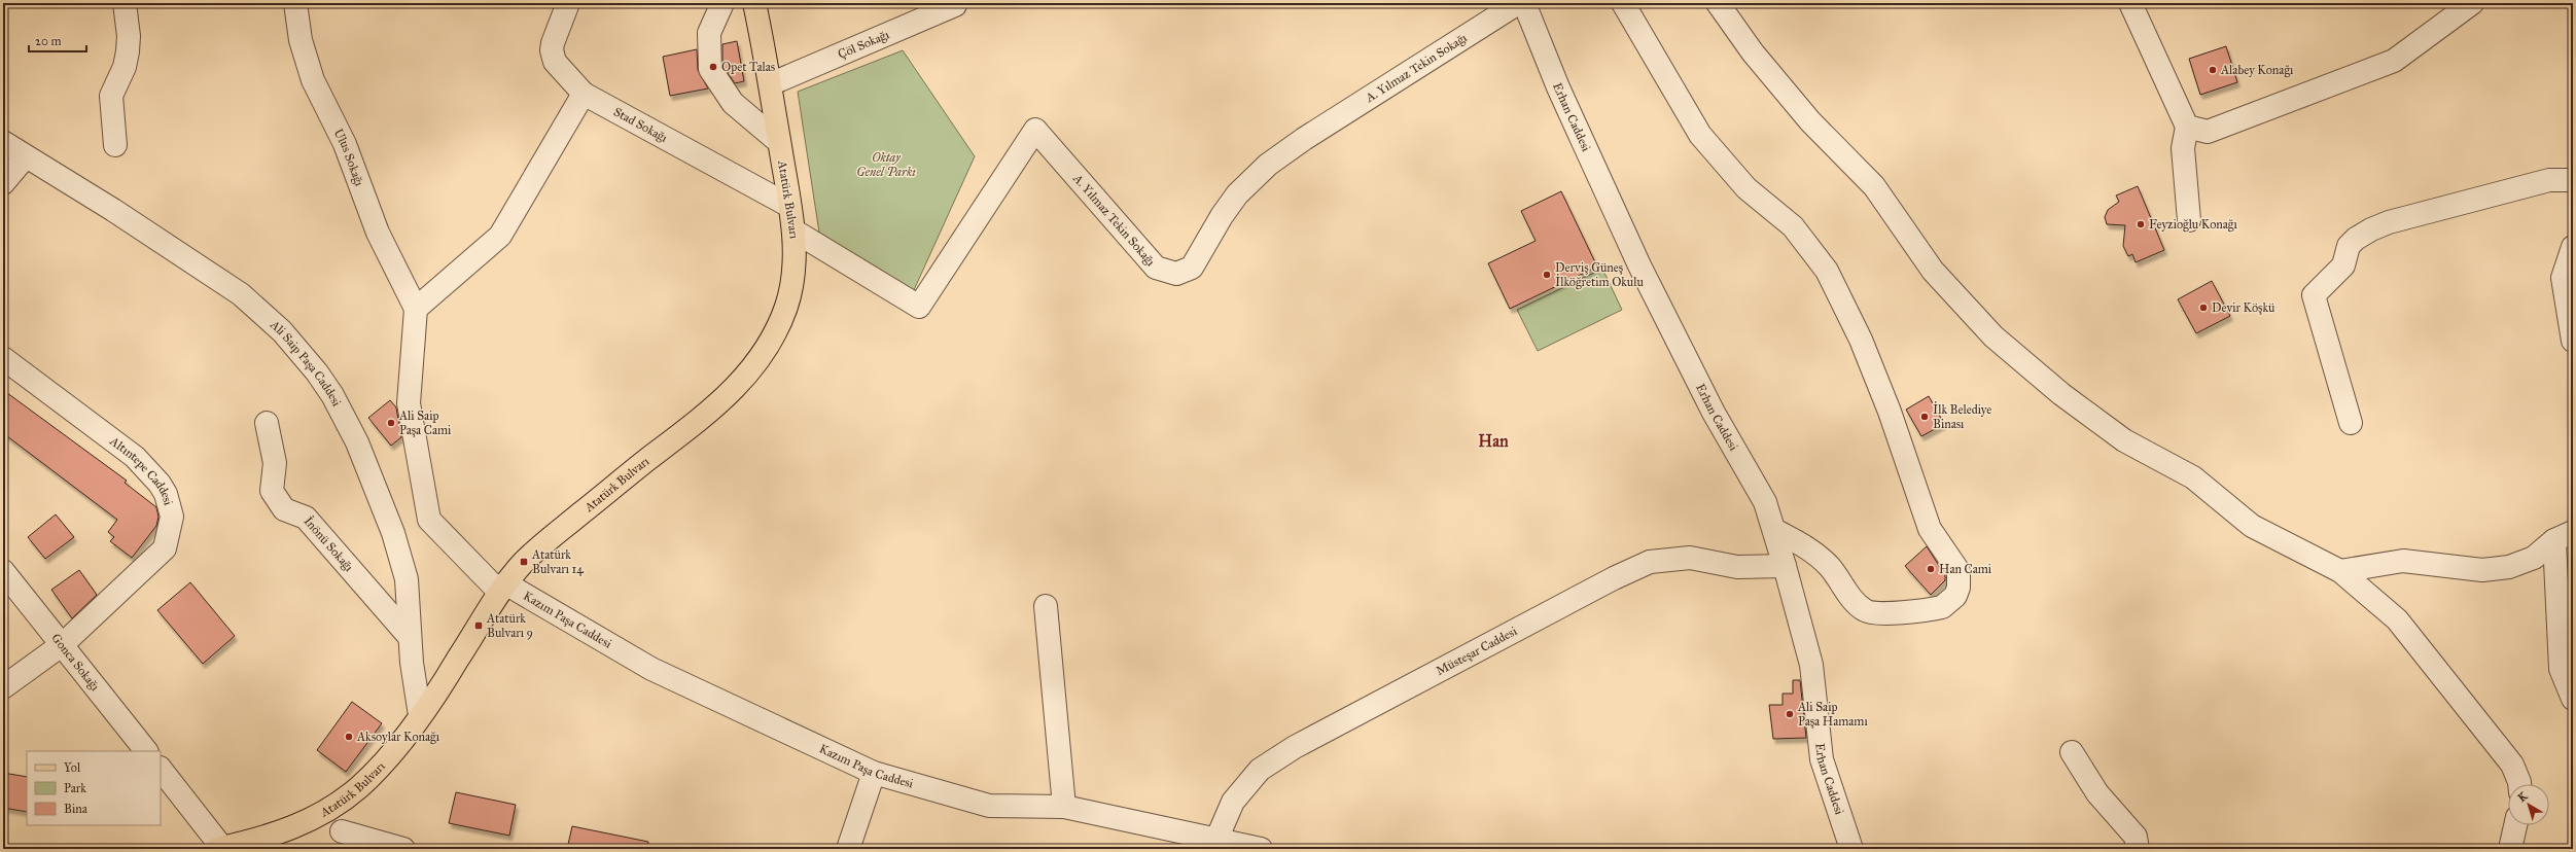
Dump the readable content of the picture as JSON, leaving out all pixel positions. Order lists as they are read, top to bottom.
{
  "streets": {
    "main road": ["Atatürk Bulvarı"],
    "street": [
      "Çöl Sokağı",
      "A. Yılmaz Tekin Sokağı",
      "Erhan Caddesi",
      "Stad Sokağı",
      "Ulus Sokağı",
      "Ali Saip Paşa Caddesi",
      "Altıntepe Caddesi",
      "İnönü Sokağı",
      "Kazım Paşa Caddesi",
      "Müsteşar Caddesi",
      "Gonca Sokağı"
    ]
  },
  "crossings": [
    ["Çöl Sokağı", "Atatürk Bulvarı"],
    ["A. Yılmaz Tekin Sokağı", "Atatürk Bulvarı"],
    ["Erhan Caddesi", "Müsteşar Caddesi"],
    ["Stad Sokağı", "Atatürk Bulvarı"],
    ["Ulus Sokağı", "Kazım Paşa Caddesi"],
    ["Atatürk Bulvarı", "Ali Saip Paşa Caddesi"],
    ["Atatürk Bulvarı", "Kazım Paşa Caddesi"],
    ["Ali Saip Paşa Caddesi", "İnönü Sokağı"],
    ["Altıntepe Caddesi", "Gonca Sokağı"],
    ["Kazım Paşa Caddesi", "Müsteşar Caddesi"]
  ],
  "districts": ["Han"],
  "parks": ["Oktay Genel Parkı"],
  "places": {
    "other": [
      "Opet Talas",
      "Alabey Konağı",
      "Feyzioğlu Konağı",
      "Derviş Güneş İlköğretim Okulu",
      "Devir Köşkü",
      "İlk Belediye Binası",
      "Ali Saip Paşa Cami",
      "Han Cami",
      "Ali Saip Paşa Hamamı",
      "Aksoylar Konağı"
    ],
    "transit": ["Atatürk Bulvarı 14", "Atatürk Bulvarı 9"]
  },
  "legend": ["Yol", "Park", "Bina"],
  "scale_bar": "20 m",
  "north": "top left"
}
